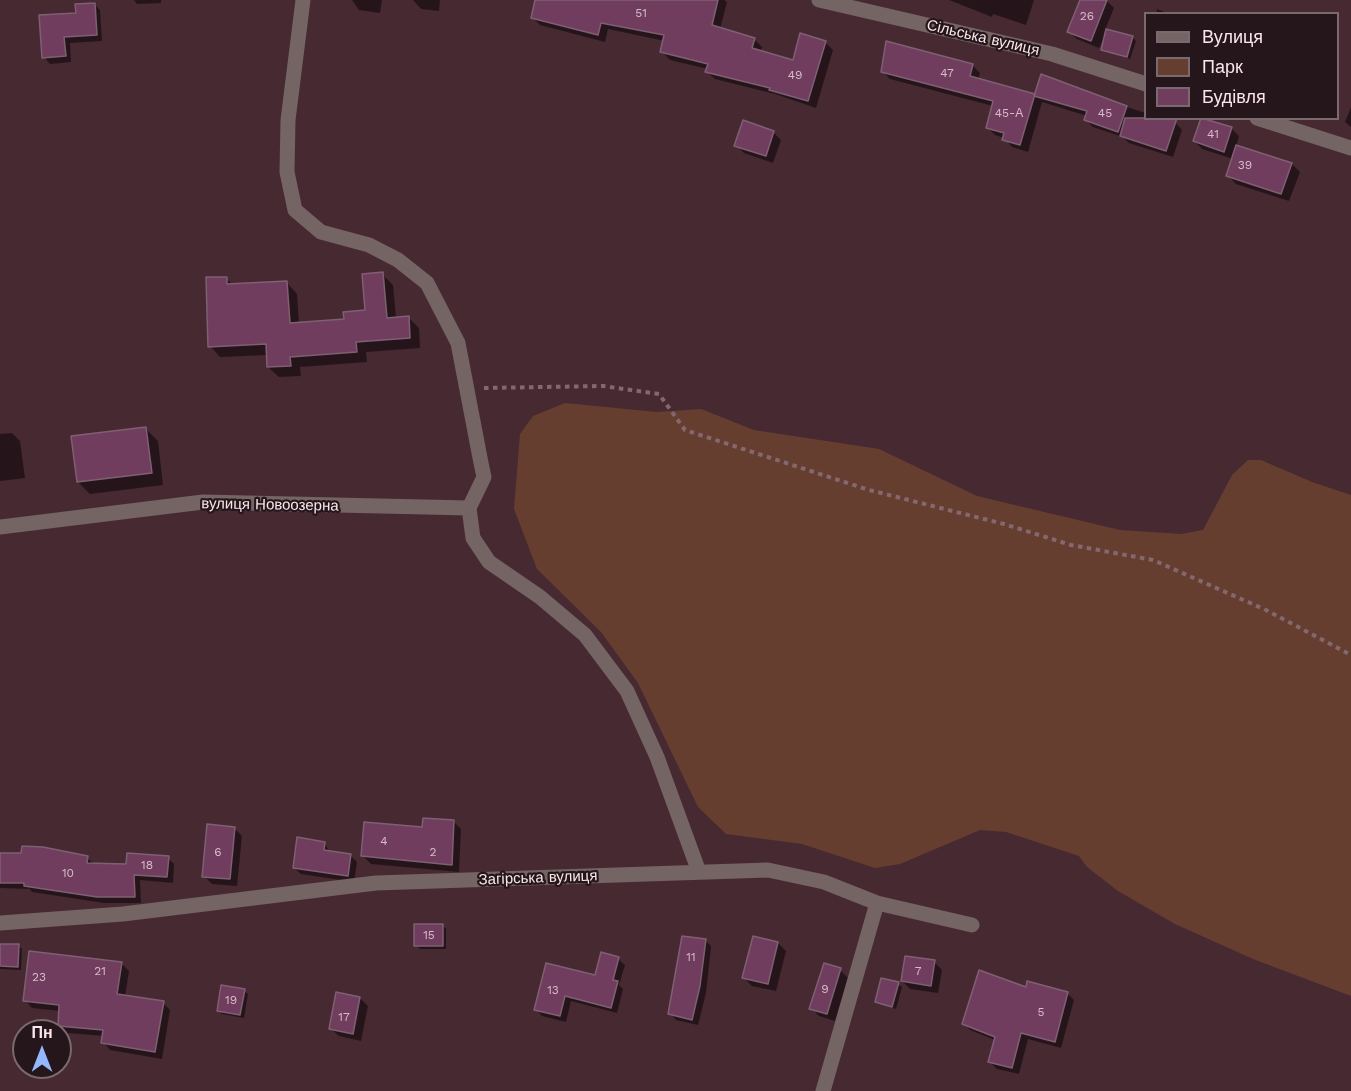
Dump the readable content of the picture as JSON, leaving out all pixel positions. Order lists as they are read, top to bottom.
{
  "streets": {
    "street": ["Сільська вулиця", "вулиця Новоозерна", "Загірська вулиця"]
  },
  "house_numbers": [
    "51",
    "26",
    "47",
    "49",
    "45-А",
    "45",
    "41",
    "39",
    "4",
    "6",
    "2",
    "18",
    "10",
    "15",
    "11",
    "21",
    "7",
    "23",
    "9",
    "13",
    "19",
    "5",
    "17"
  ],
  "legend": ["Вулиця", "Парк", "Будівля"],
  "north": "top"
}
